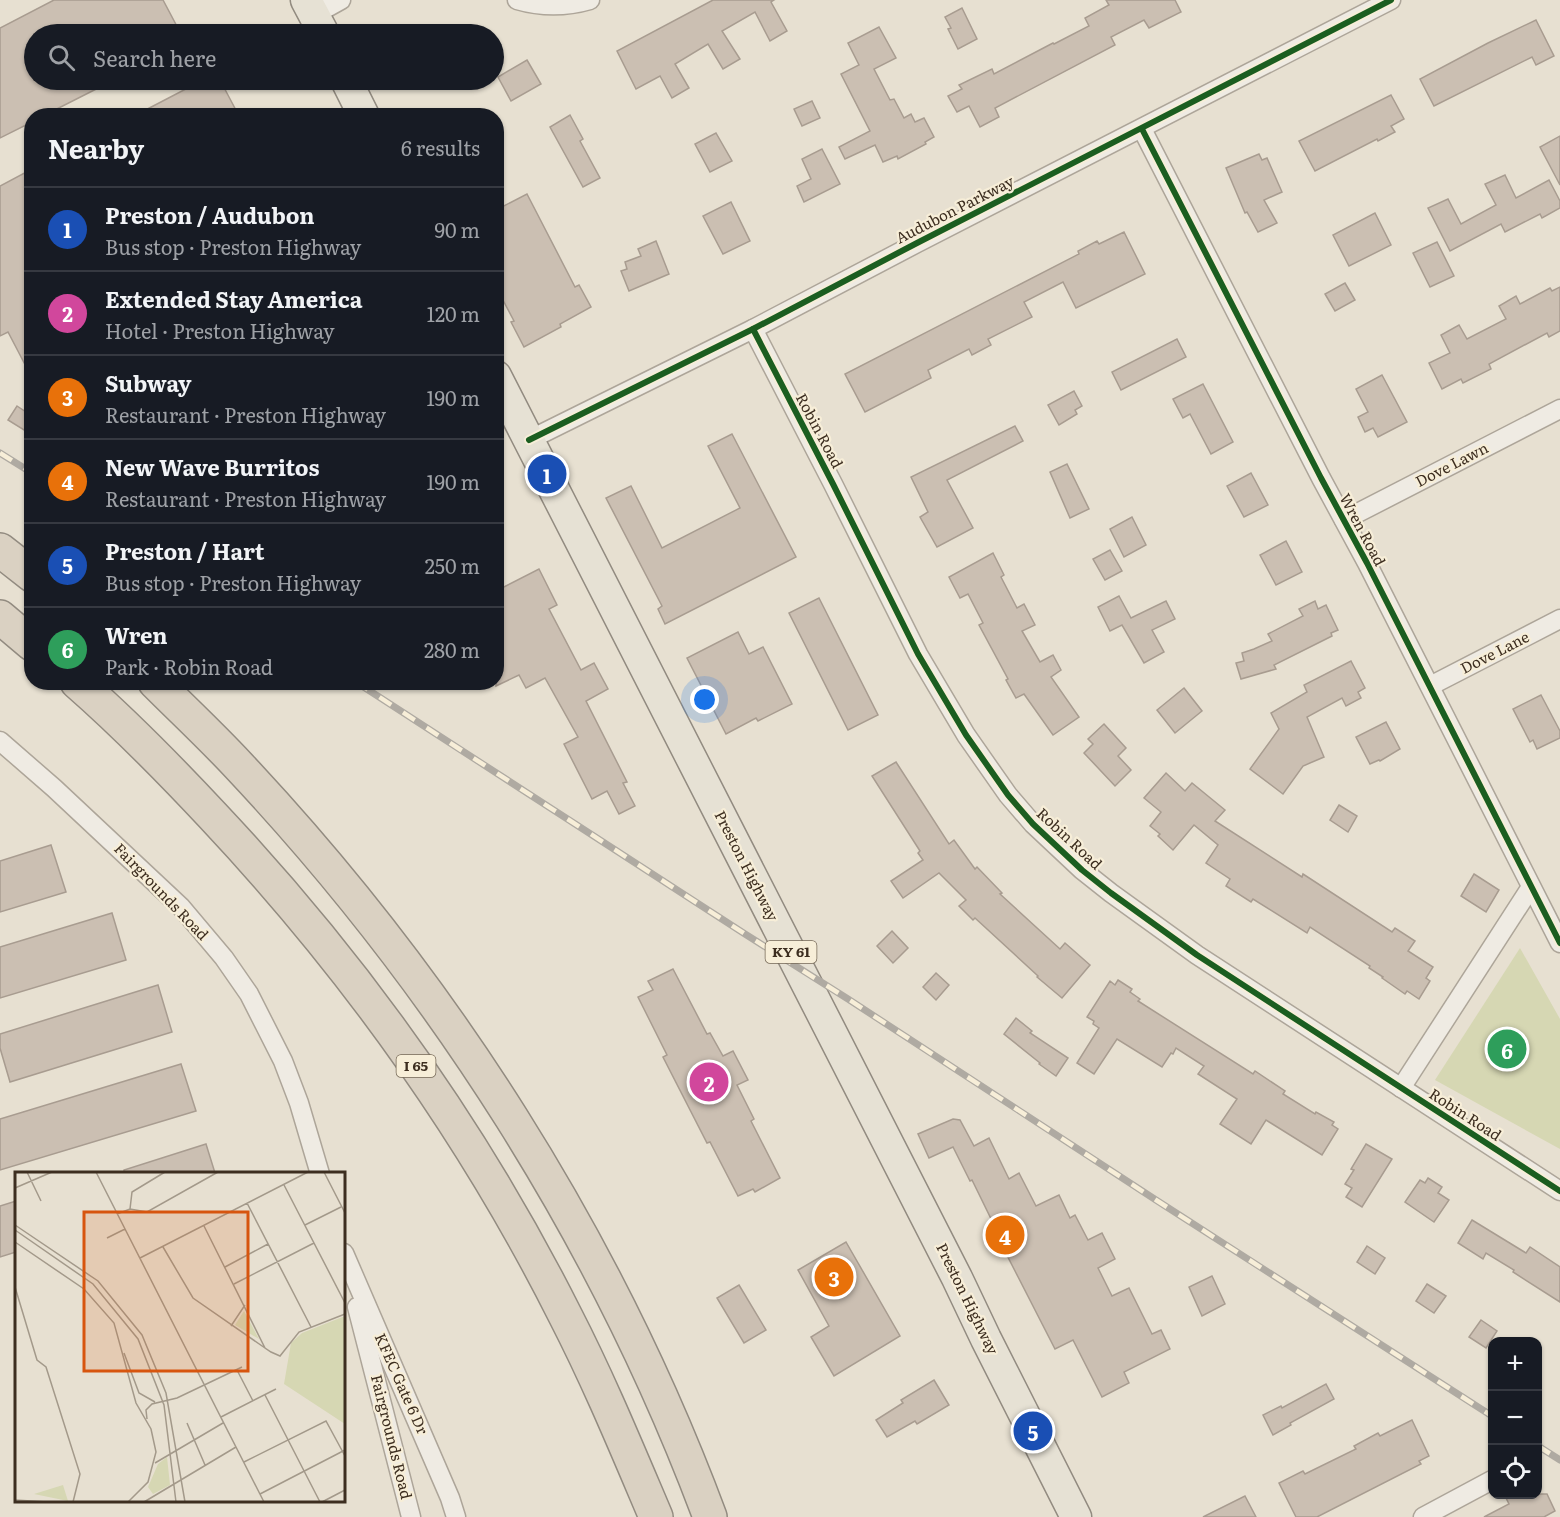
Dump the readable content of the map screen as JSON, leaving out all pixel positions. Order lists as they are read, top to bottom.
{
  "streets": {
    "highway": ["I 65"],
    "main road": ["Preston Highway", "KY 61"],
    "street": [
      "Audubon Parkway",
      "Robin Road",
      "Dove Lawn",
      "Wren Road",
      "Dove Lane",
      "Fairgrounds Road",
      "KFEC Gate 6 Dr"
    ]
  },
  "crossings": [
    ["Audubon Parkway", "Robin Road"],
    ["Audubon Parkway", "Wren Road"],
    ["Audubon Parkway", "Preston Highway"],
    ["Dove Lawn", "Wren Road"],
    ["Wren Road", "Dove Lane"]
  ],
  "page": {
    "search": "Search here",
    "heading": ["Nearby", "6 results"],
    "list": [
      {
        "mark": "1",
        "name": "Preston / Audubon",
        "note": "Bus stop · Preston Highway",
        "value": "90 m"
      },
      {
        "mark": "2",
        "name": "Extended Stay America",
        "note": "Hotel · Preston Highway",
        "value": "120 m"
      },
      {
        "mark": "3",
        "name": "Subway",
        "note": "Restaurant · Preston Highway",
        "value": "190 m"
      },
      {
        "mark": "4",
        "name": "New Wave Burritos",
        "note": "Restaurant · Preston Highway",
        "value": "190 m"
      },
      {
        "mark": "5",
        "name": "Preston / Hart",
        "note": "Bus stop · Preston Highway",
        "value": "250 m"
      },
      {
        "mark": "6",
        "name": "Wren",
        "note": "Park · Robin Road",
        "value": "280 m"
      }
    ],
    "pins": [
      "1",
      "6",
      "2",
      "4",
      "3",
      "5"
    ],
    "map_buttons": ["+", "−"]
  }
}
